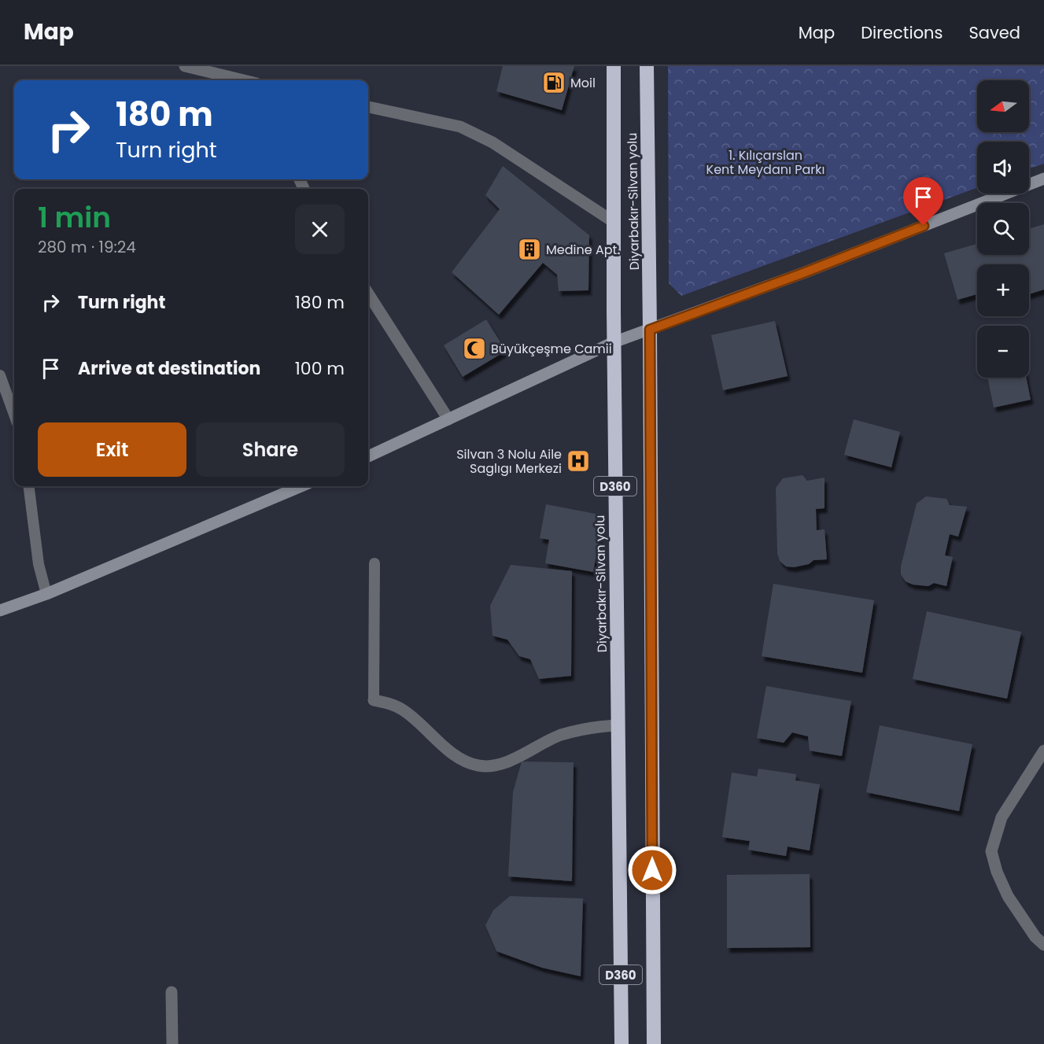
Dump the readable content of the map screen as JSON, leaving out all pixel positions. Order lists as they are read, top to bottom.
{
  "streets": {
    "highway": ["Diyarbakır-Silvan yolu", "D360"]
  },
  "parks": ["1. Kılıçarslan Kent Meydanı Parkı"],
  "places": {
    "fuel station": ["Moil"],
    "building": ["Medine Apt."],
    "mosque": ["Büyükçeşme Camii"],
    "hospital": ["Silvan 3 Nolu Aile Saglıgı Merkezi"]
  },
  "north": "left",
  "page": {
    "header": "Map",
    "nav": ["Map", "Directions", "Saved"],
    "map_buttons": ["+", "−"],
    "turn": ["180 m", "Turn right"],
    "heading": ["1 min", "280 m · 19:24"],
    "list": [
      {
        "name": "Turn right",
        "value": "180 m"
      },
      {
        "name": "Arrive at destination",
        "value": "100 m"
      }
    ],
    "buttons": ["Exit", "Share"]
  }
}
